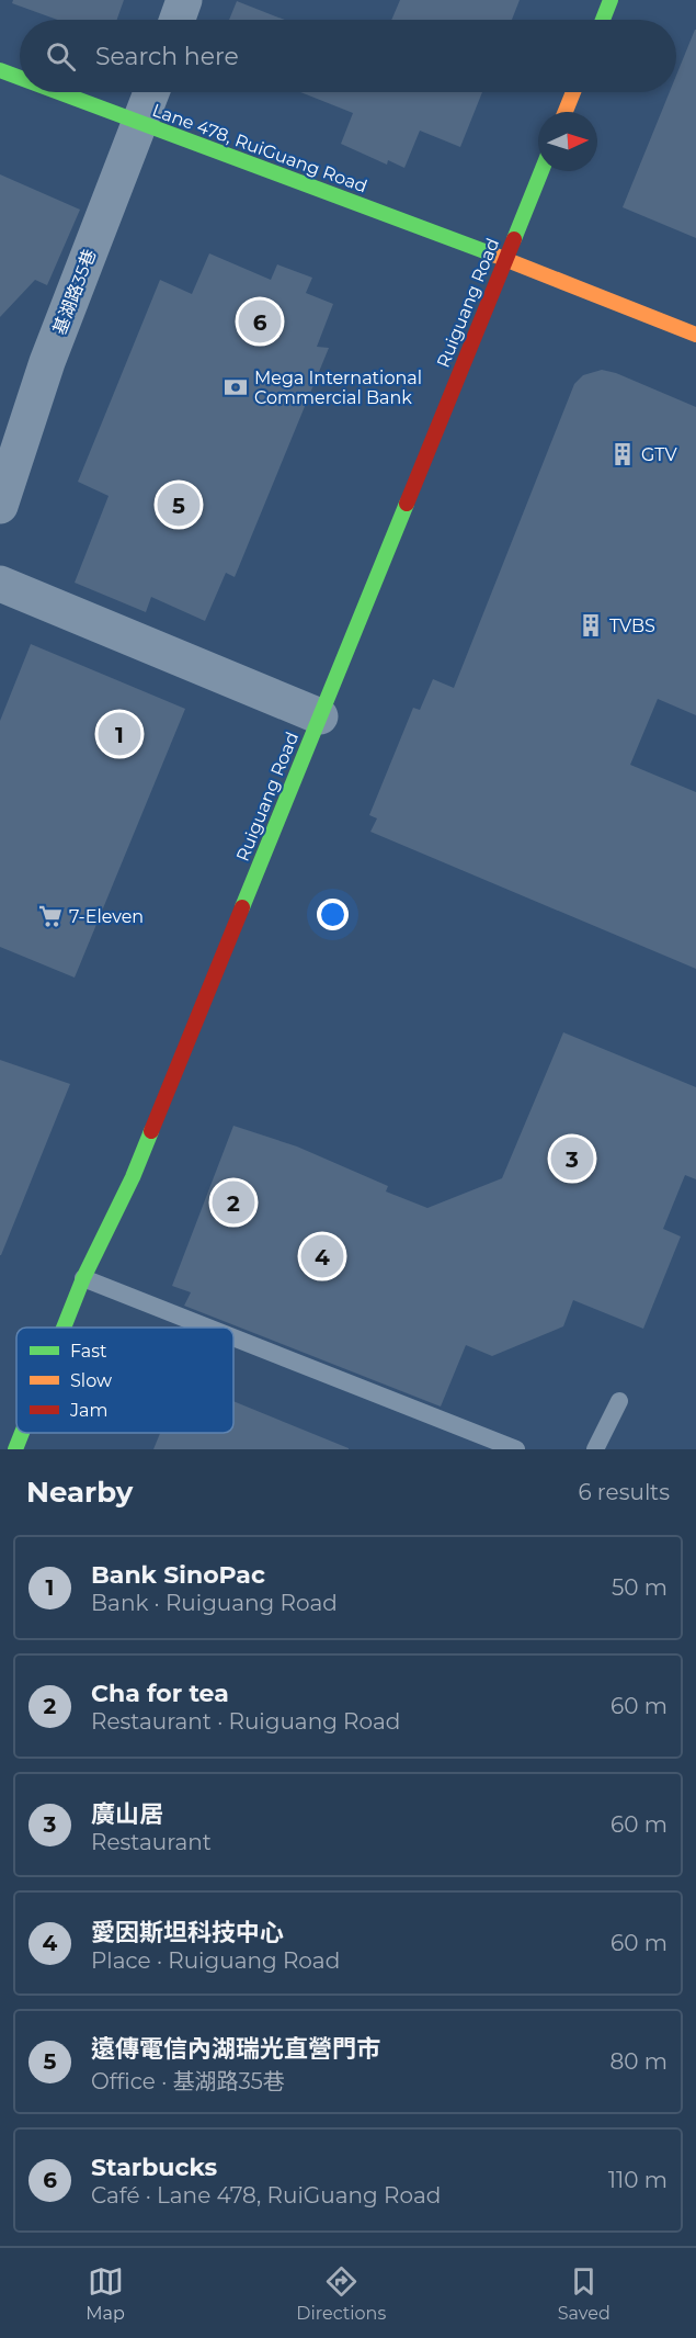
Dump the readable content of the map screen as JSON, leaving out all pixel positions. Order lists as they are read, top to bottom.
{
  "streets": {
    "street": ["Lane 478, RuiGuang Road", "基湖路35巷", "Ruiguang Road"]
  },
  "crossings": [
    ["Lane 478, RuiGuang Road", "基湖路35巷"],
    ["Lane 478, RuiGuang Road", "Ruiguang Road"]
  ],
  "places": {
    "bank": ["Mega International Commercial Bank"],
    "building": ["GTV", "TVBS"],
    "supermarket": ["7-Eleven"]
  },
  "legend": ["Fast", "Slow", "Jam"],
  "north": "right",
  "page": {
    "search": "Search here",
    "pins": [
      "6",
      "5",
      "1",
      "3",
      "2",
      "4"
    ],
    "heading": ["Nearby", "6 results"],
    "list": [
      {
        "mark": "1",
        "name": "Bank SinoPac",
        "note": "Bank · Ruiguang Road",
        "value": "50 m"
      },
      {
        "mark": "2",
        "name": "Cha for tea",
        "note": "Restaurant · Ruiguang Road",
        "value": "60 m"
      },
      {
        "mark": "3",
        "name": "廣山居",
        "note": "Restaurant",
        "value": "60 m"
      },
      {
        "mark": "4",
        "name": "愛因斯坦科技中心",
        "note": "Place · Ruiguang Road",
        "value": "60 m"
      },
      {
        "mark": "5",
        "name": "遠傳電信內湖瑞光直營門市",
        "note": "Office · 基湖路35巷",
        "value": "80 m"
      },
      {
        "mark": "6",
        "name": "Starbucks",
        "note": "Café · Lane 478, RuiGuang Road",
        "value": "110 m"
      }
    ],
    "nav": ["Map", "Directions", "Saved"]
  }
}
